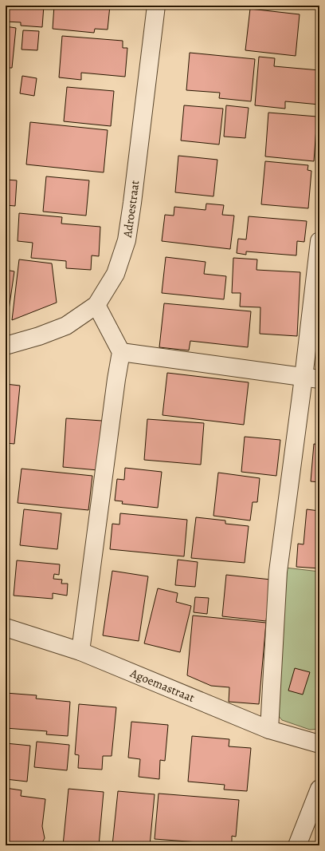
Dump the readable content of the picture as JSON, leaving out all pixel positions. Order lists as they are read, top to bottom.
{
  "streets": {
    "street": ["Adroestraat", "Agoemastraat"]
  }
}
